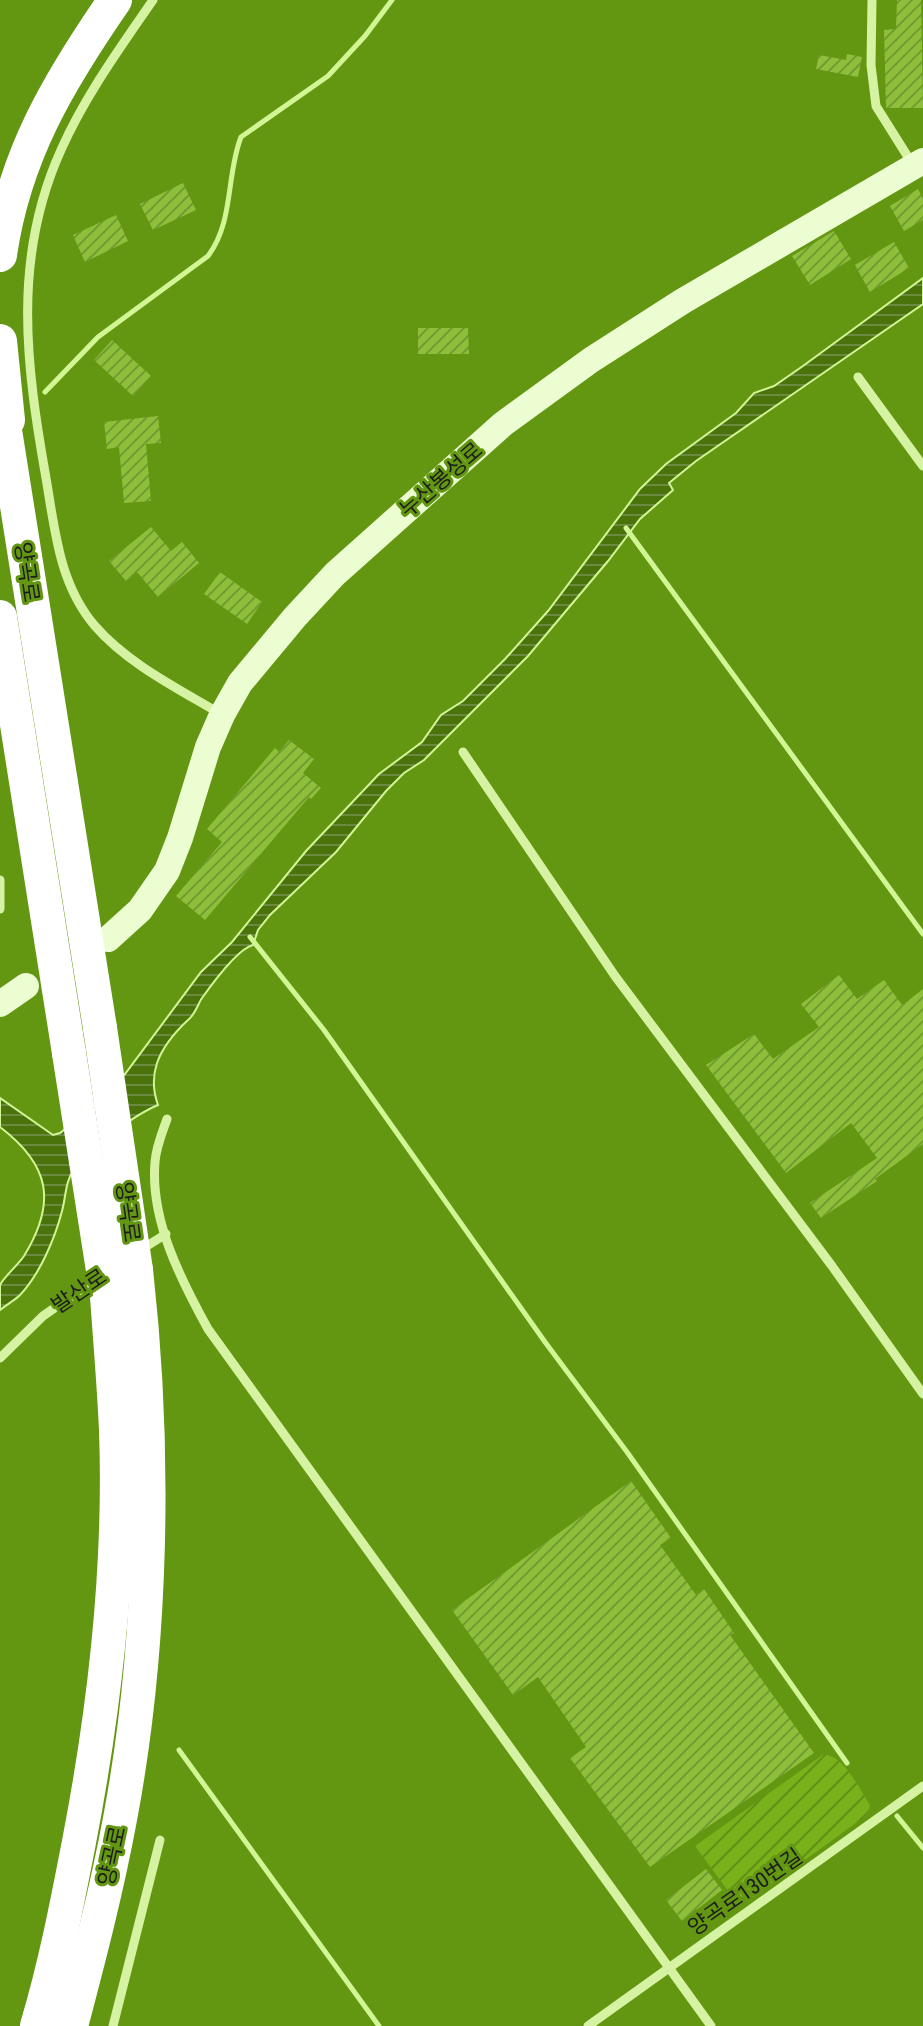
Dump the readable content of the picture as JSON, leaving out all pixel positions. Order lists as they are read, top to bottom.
{
  "streets": {
    "highway": ["양곡로"],
    "street": ["누산봉성로"],
    "lane": ["발산로", "양곡로130번길"]
  }
}
